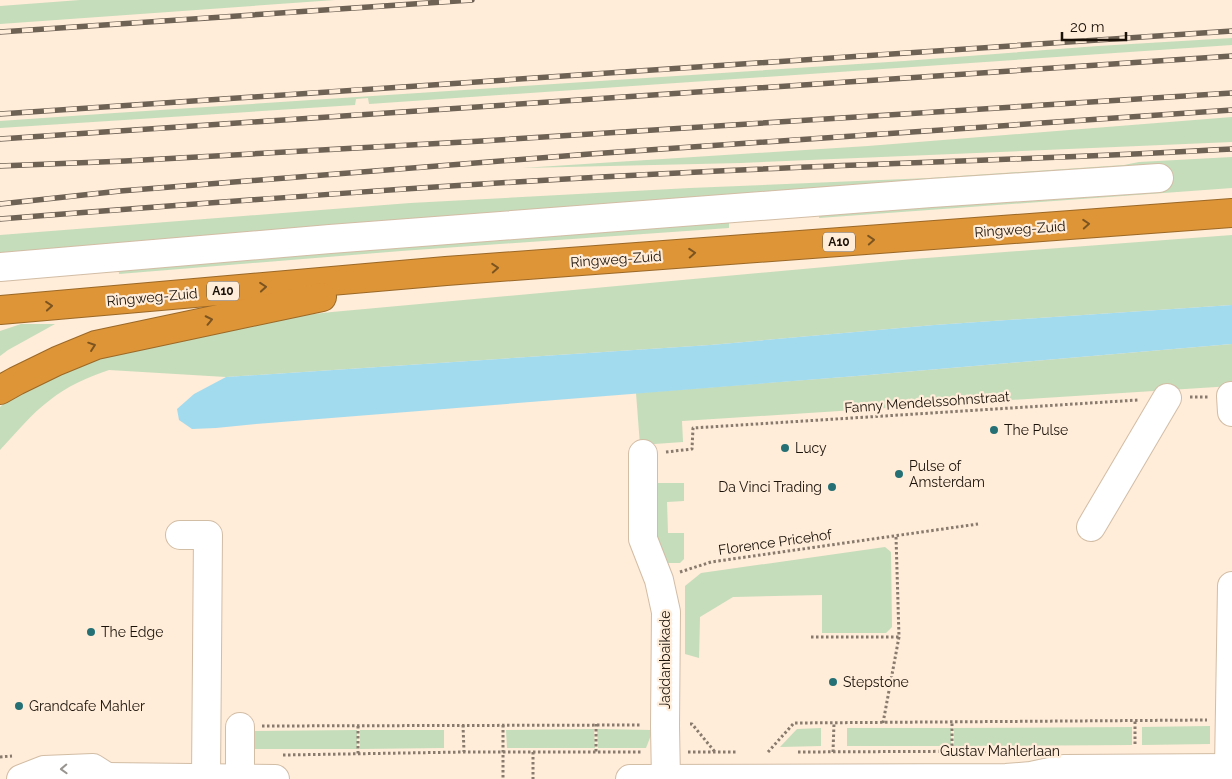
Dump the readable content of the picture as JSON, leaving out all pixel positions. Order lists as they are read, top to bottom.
{
  "streets": {
    "highway": ["Ringweg-Zuid", "A10"],
    "street": ["Jaddanbaikade", "Gustav Mahlerlaan"],
    "path": ["Fanny Mendelssohnstraat", "Florence Pricehof"]
  },
  "crossings": [
    ["Ringweg-Zuid", "A10"],
    ["Fanny Mendelssohnstraat", "Jaddanbaikade"],
    ["Florence Pricehof", "Jaddanbaikade"],
    ["Jaddanbaikade", "Gustav Mahlerlaan"]
  ],
  "places": [
    "The Pulse",
    "Lucy",
    "Pulse of Amsterdam",
    "Da Vinci Trading",
    "The Edge",
    "Stepstone",
    "Grandcafe Mahler"
  ],
  "scale_bar": "20 m"
}
